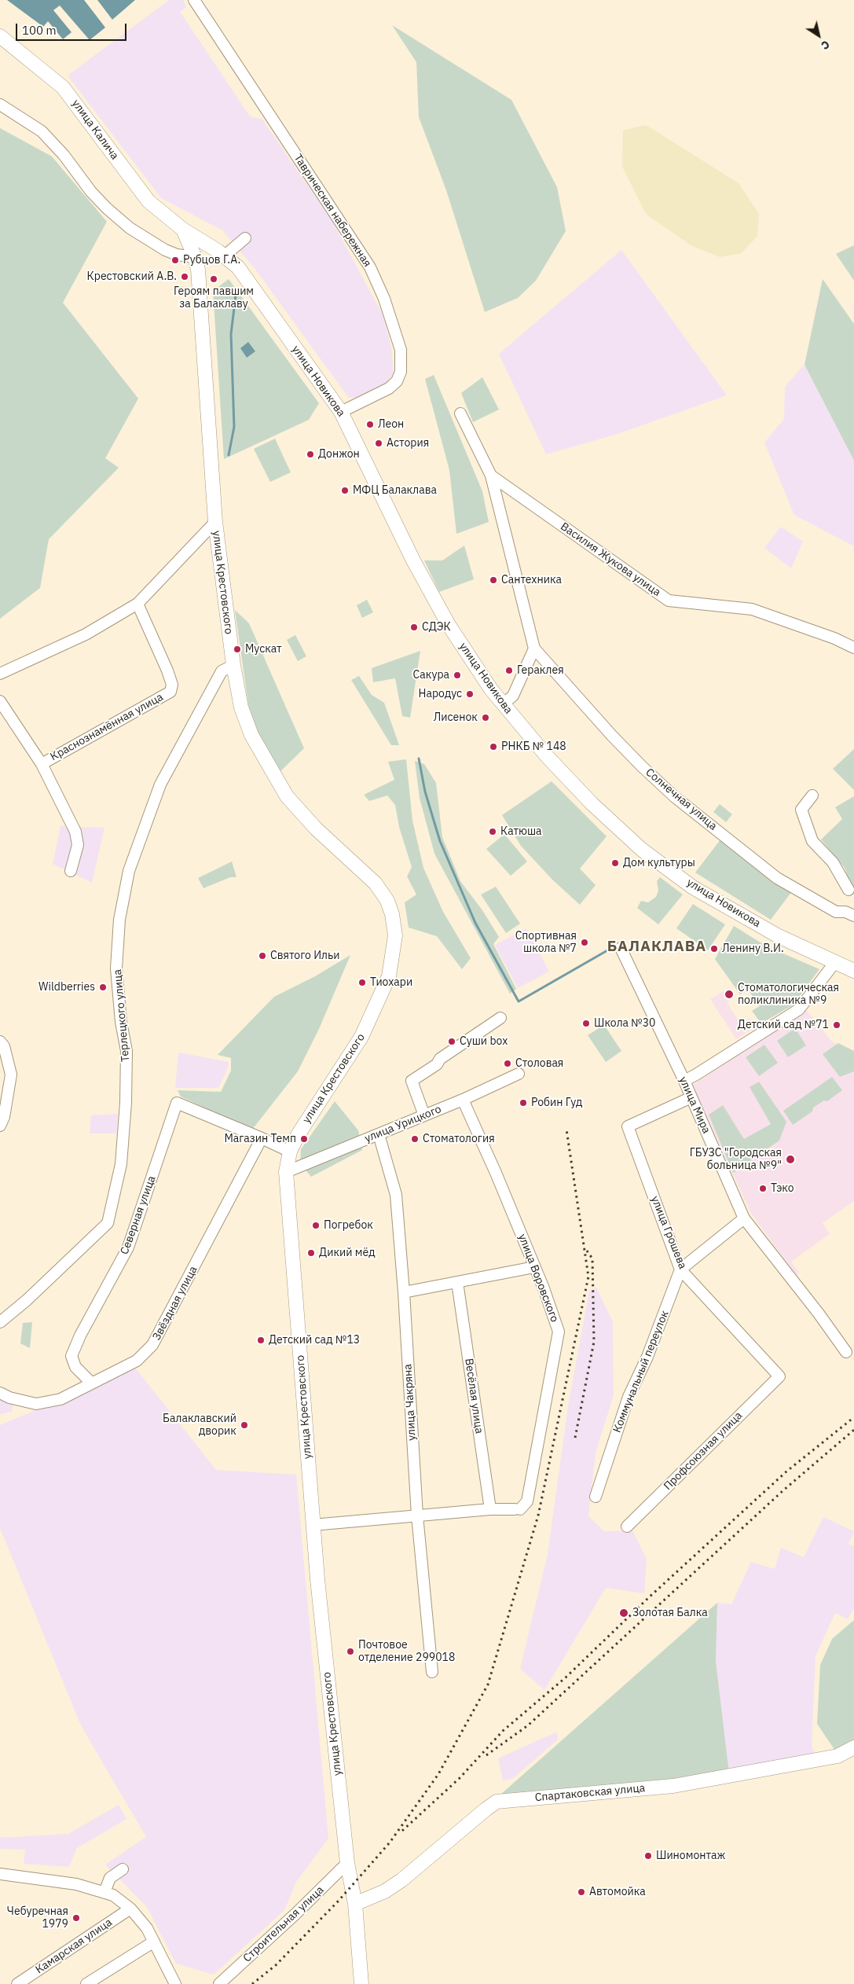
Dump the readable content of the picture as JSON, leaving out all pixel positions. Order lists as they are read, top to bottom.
{
  "streets": {
    "main road": [
      "улица Калича",
      "улица Новикова",
      "улица Крестовского",
      "Спартаковская улица"
    ],
    "street": [
      "Таврическая набережная",
      "Василия Жукова улица",
      "Краснознамённая улица",
      "Солнечная улица",
      "Терлецкого улица",
      "улица Мира",
      "улица Урицкого",
      "Северная улица",
      "улица Грошева",
      "улица Воровского",
      "Звёздная улица",
      "Коммунальный переулок",
      "Весёлая улица",
      "улица Чакряна",
      "Профсоюзная улица",
      "Строительная улица",
      "Камарская улица"
    ]
  },
  "crossings": [
    ["улица Калича", "улица Новикова"],
    ["улица Калича", "улица Крестовского"],
    ["Таврическая набережная", "улица Новикова"],
    ["улица Новикова", "улица Крестовского"],
    ["улица Крестовского", "Терлецкого улица"],
    ["улица Крестовского", "улица Урицкого"],
    ["улица Крестовского", "Спартаковская улица"],
    ["улица Крестовского", "Строительная улица"],
    ["улица Мира", "улица Грошева"],
    ["улица Урицкого", "улица Воровского"],
    ["улица Урицкого", "улица Чакряна"],
    ["Северная улица", "Звёздная улица"],
    ["улица Грошева", "Коммунальный переулок"],
    ["улица Грошева", "Профсоюзная улица"],
    ["улица Воровского", "Весёлая улица"]
  ],
  "districts": ["БАЛАКЛАВА"],
  "places": [
    "Рубцов Г.А.",
    "Крестовский А.В.",
    "Героям павшим за Балаклаву",
    "Леон",
    "Астория",
    "Донжон",
    "МФЦ Балаклава",
    "Сантехника",
    "СДЭК",
    "Мускат",
    "Гераклея",
    "Сакура",
    "Народус",
    "Лисенок",
    "РНКБ № 148",
    "Катюша",
    "Дом культуры",
    "Спортивная школа №7",
    "Ленину В.И.",
    "Святого Ильи",
    "Тиохари",
    "Wildberries",
    "Стоматологическая поликлиника №9",
    "Школа №30",
    "Детский сад №71",
    "Суши box",
    "Столовая",
    "Робин Гуд",
    "Магазин Темп",
    "Стоматология",
    "ГБУЗС \"Городская больница №9\"",
    "Тэко",
    "Погребок",
    "Дикий мёд",
    "Детский сад №13",
    "Балаклавский дворик",
    "Золотая Балка",
    "Почтовое отделение 299018",
    "Шиномонтаж",
    "Автомойка",
    "Чебуречная 1979"
  ],
  "scale_bar": "100 m",
  "north": "bottom right"
}
